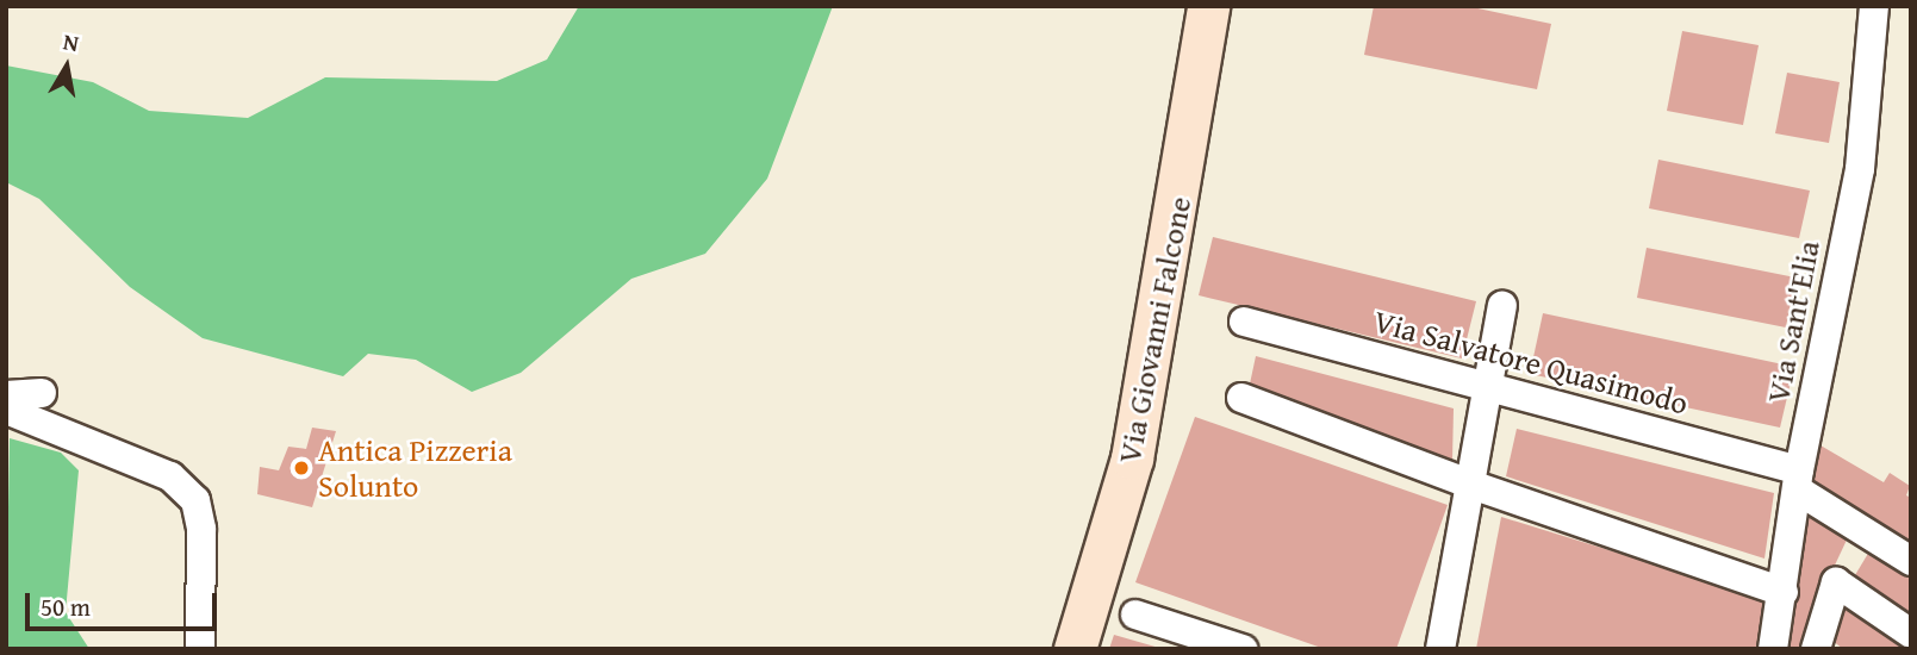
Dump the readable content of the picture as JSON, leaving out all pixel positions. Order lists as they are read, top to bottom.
{
  "streets": {
    "street": ["Via Sant'Elia", "Via Giovanni Falcone", "Via Salvatore Quasimodo"]
  },
  "crossings": [
    ["Via Sant'Elia", "Via Salvatore Quasimodo"]
  ],
  "places": ["Antica Pizzeria Solunto"],
  "scale_bar": "50 m",
  "north": "top"
}
